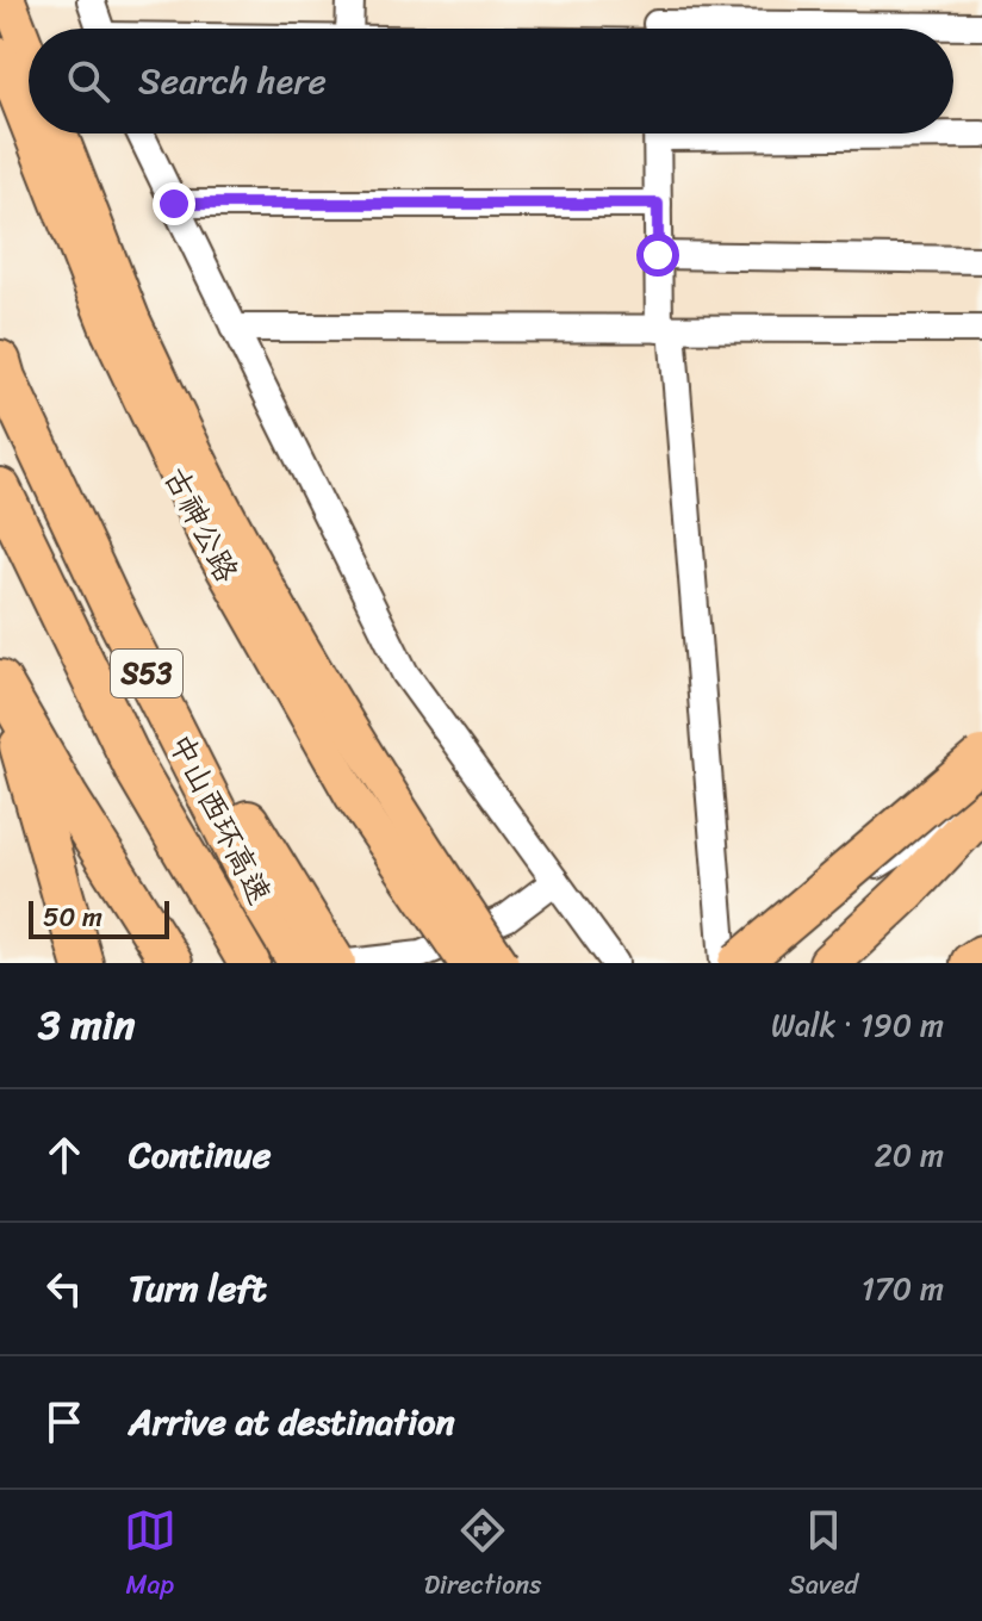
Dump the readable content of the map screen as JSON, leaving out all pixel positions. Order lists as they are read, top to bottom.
{
  "streets": {
    "highway": ["S53", "中山西环高速"],
    "main road": ["古神公路"]
  },
  "scale_bar": "50 m",
  "page": {
    "search": "Search here",
    "scale": "50 m",
    "heading": ["3 min", "Walk · 190 m"],
    "list": [
      ["Continue", "20 m"],
      ["Turn left", "170 m"],
      "Arrive at destination"
    ],
    "nav": ["Map", "Directions", "Saved"]
  }
}
